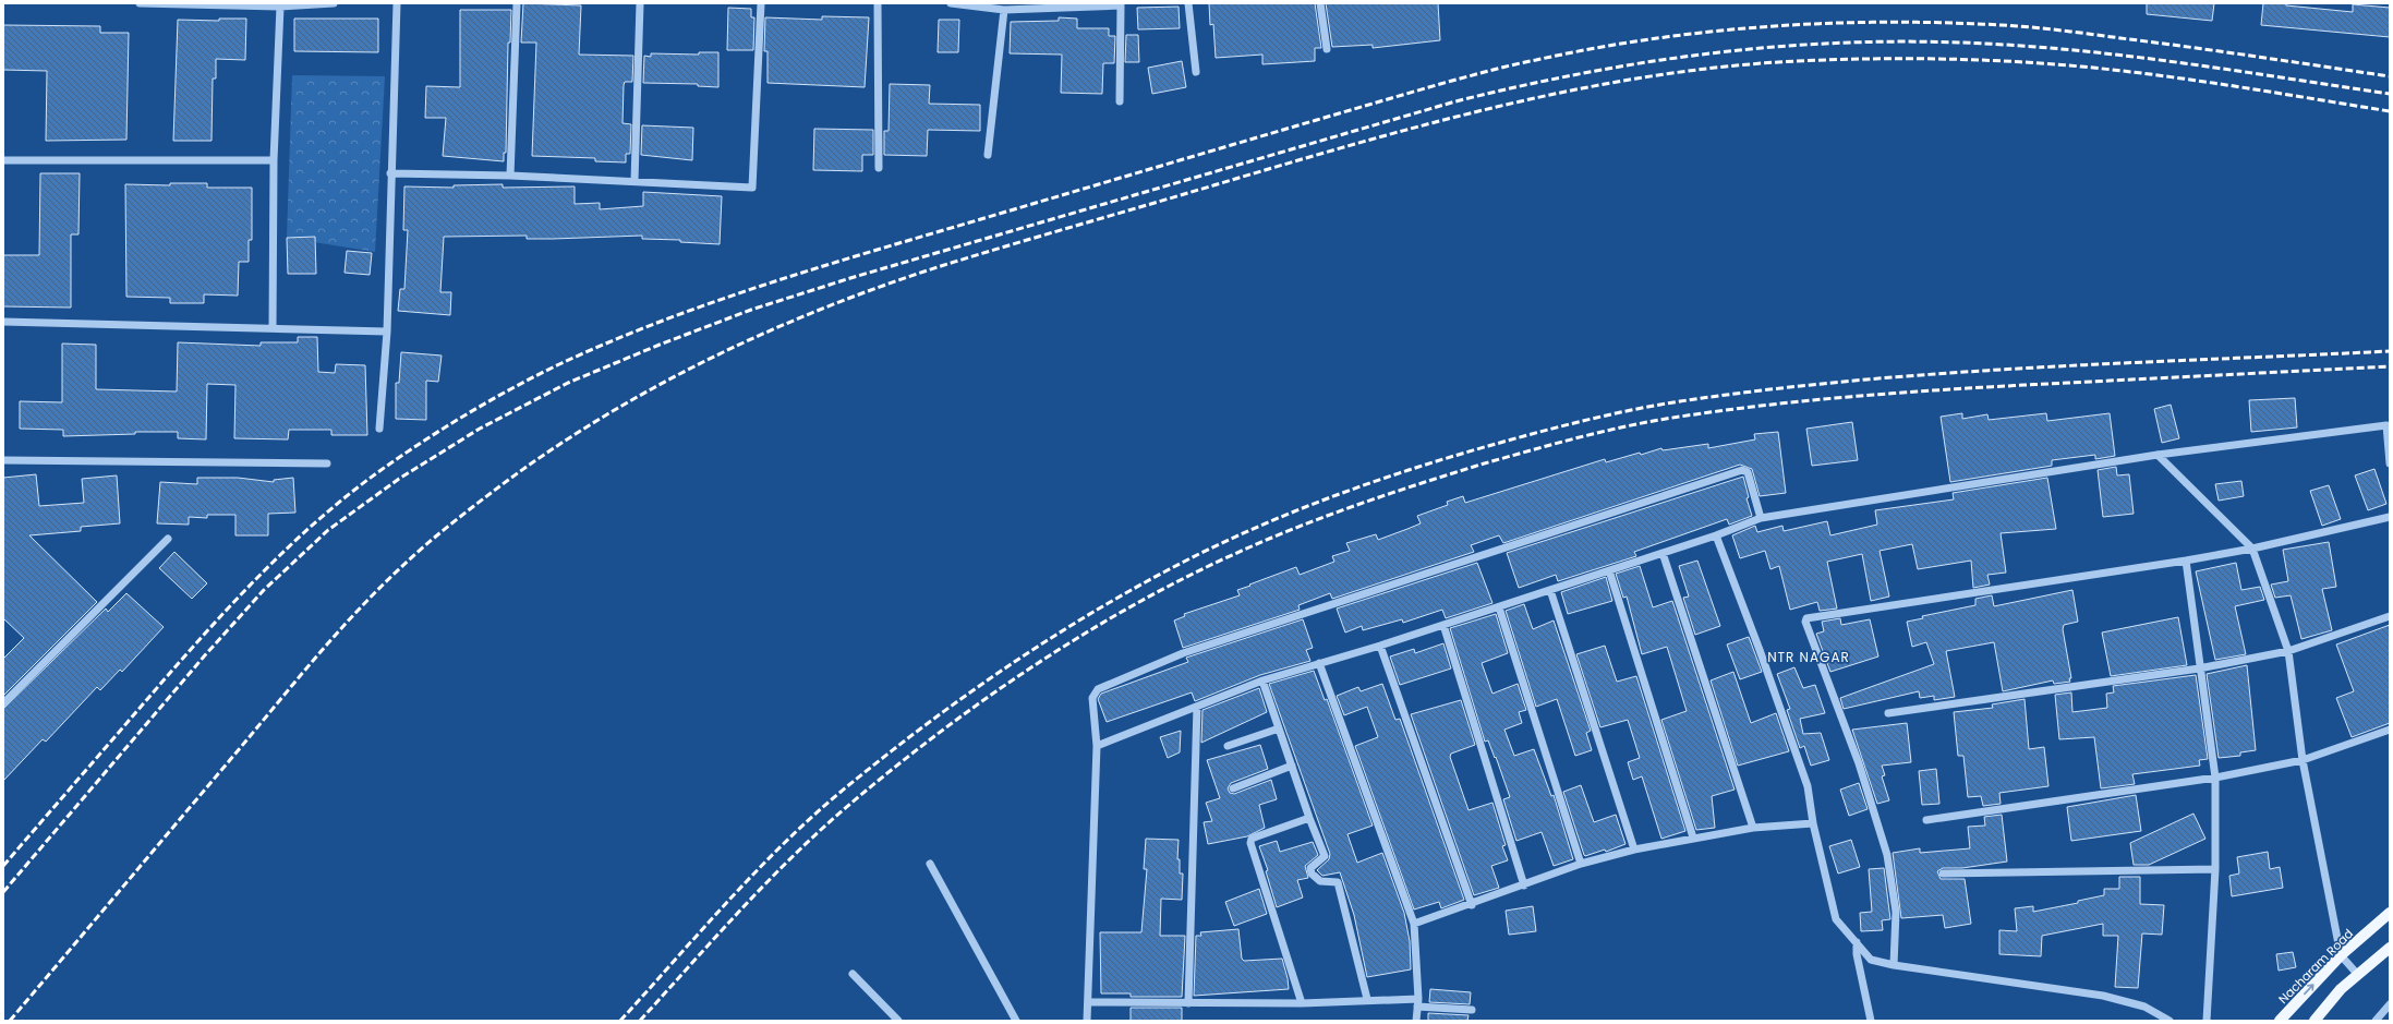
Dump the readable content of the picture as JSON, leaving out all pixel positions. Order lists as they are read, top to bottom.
{
  "streets": {
    "main road": ["Nacharam Road"]
  },
  "districts": ["NTR NAGAR"]
}
